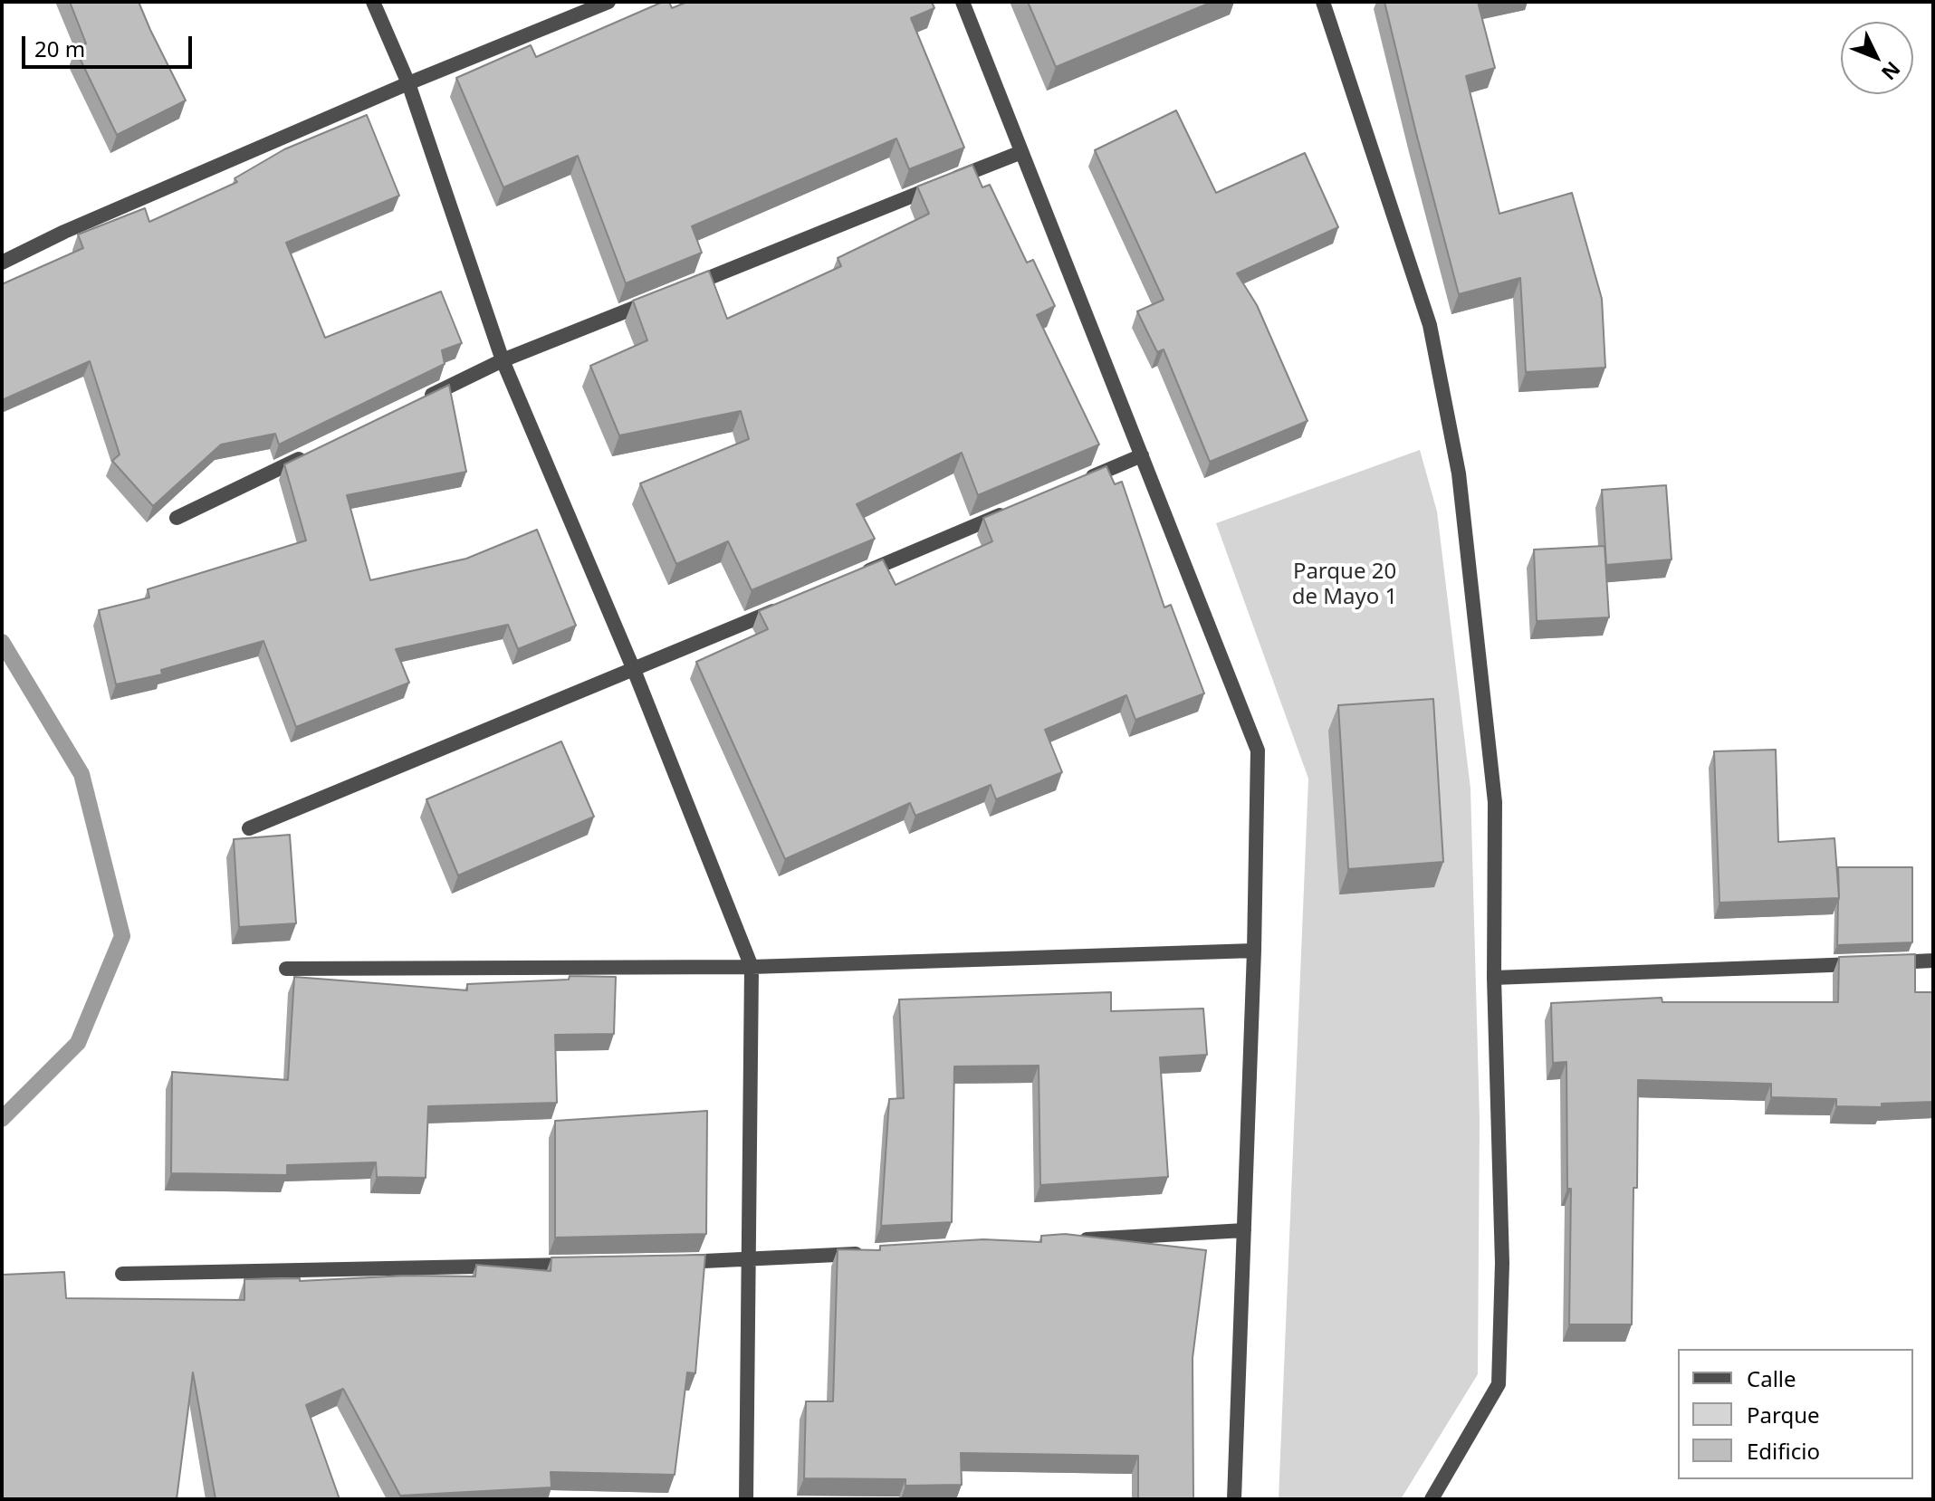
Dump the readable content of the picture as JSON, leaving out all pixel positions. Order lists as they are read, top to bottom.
{
  "parks": ["Parque 20 de Mayo 1"],
  "legend": ["Calle", "Parque", "Edificio"],
  "scale_bar": "20 m",
  "north": "bottom right"
}
